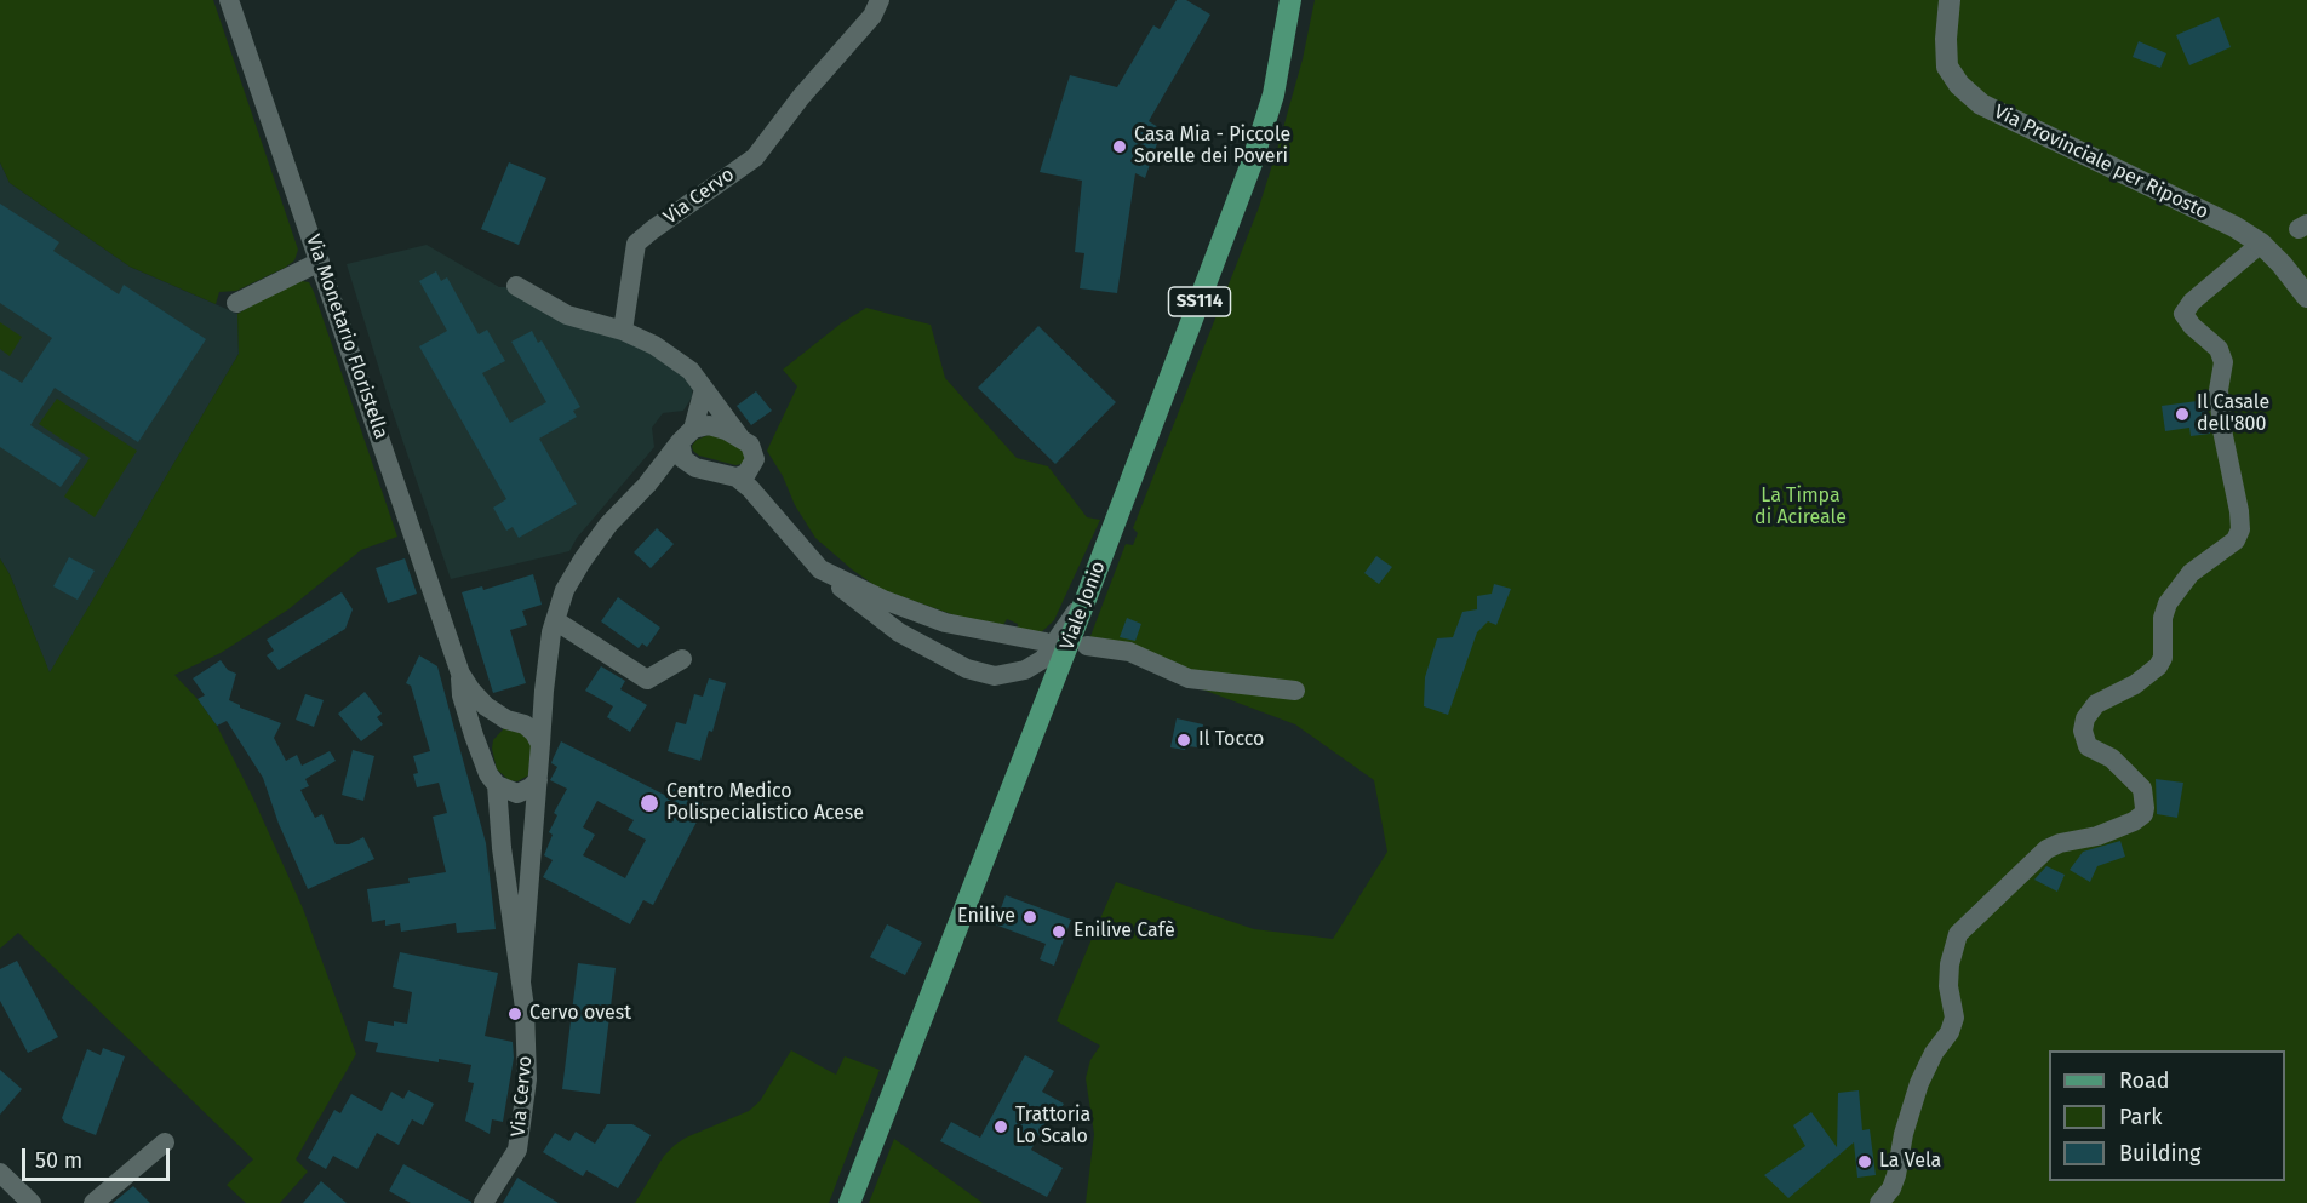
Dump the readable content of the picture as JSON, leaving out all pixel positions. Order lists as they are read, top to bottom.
{
  "streets": {
    "main road": ["SS114", "Viale Jonio"],
    "street": ["Via Provinciale per Riposto", "Via Cervo", "Via Monetario Floristella"]
  },
  "parks": ["La Timpa di Acireale"],
  "places": [
    "Casa Mia - Piccole Sorelle dei Poveri",
    "Il Casale dell'800",
    "Il Tocco",
    "Centro Medico Polispecialistico Acese",
    "Enilive",
    "Enilive Cafè",
    "Cervo ovest",
    "Trattoria Lo Scalo",
    "La Vela"
  ],
  "legend": ["Road", "Park", "Building"],
  "scale_bar": "50 m"
}
